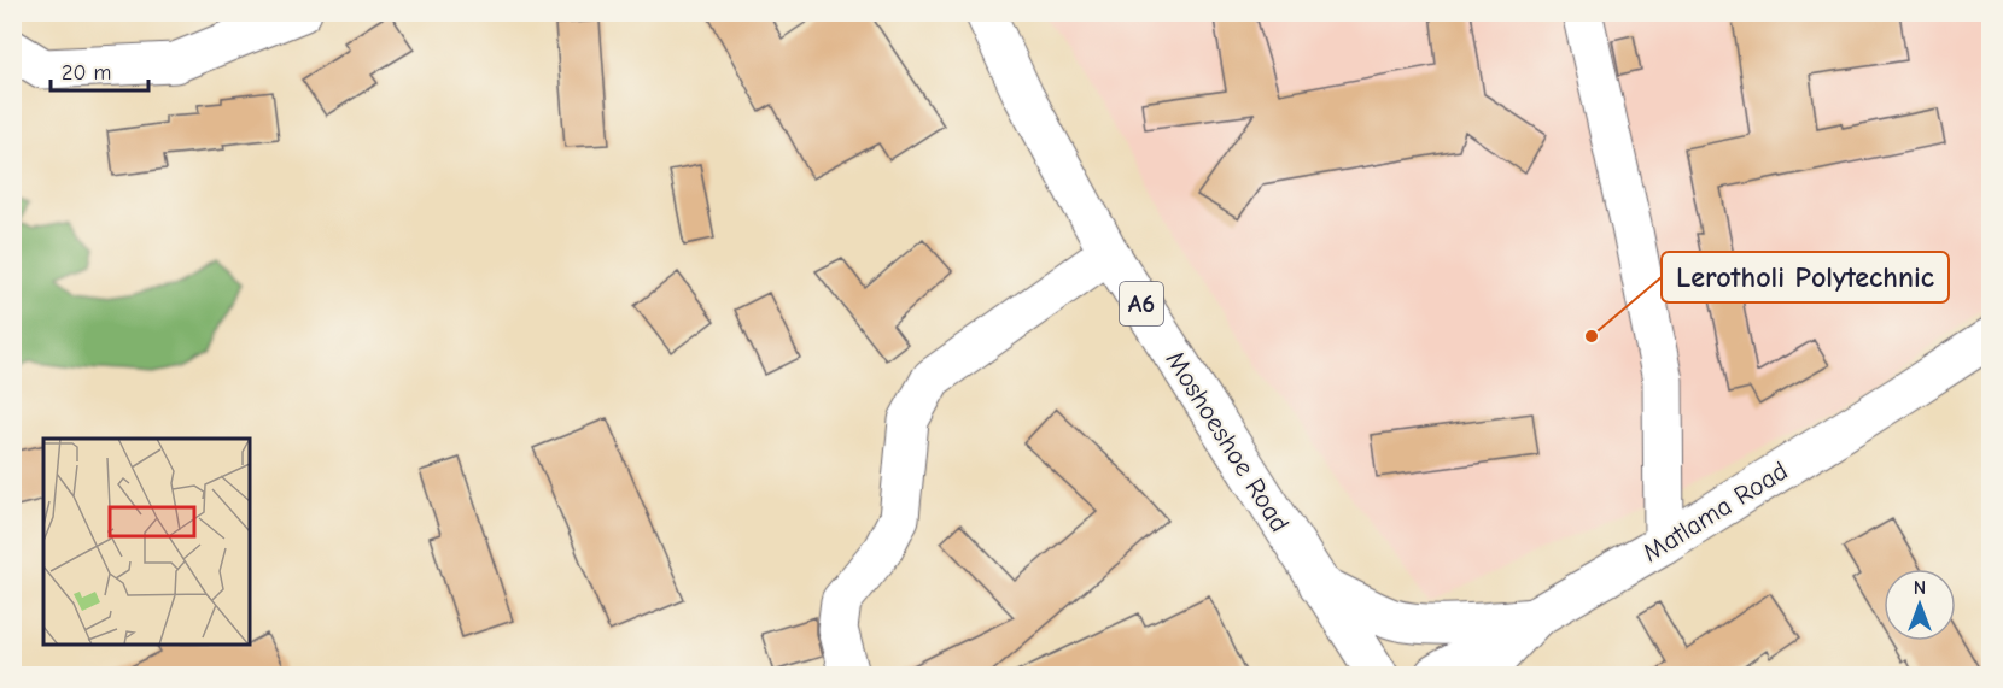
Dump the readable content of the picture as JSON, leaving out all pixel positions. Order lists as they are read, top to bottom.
{
  "streets": {
    "street": ["A6", "Moshoeshoe Road", "Matlama Road"]
  },
  "places": ["Lerotholi Polytechnic"],
  "scale_bar": "20 m",
  "north": "top"
}
